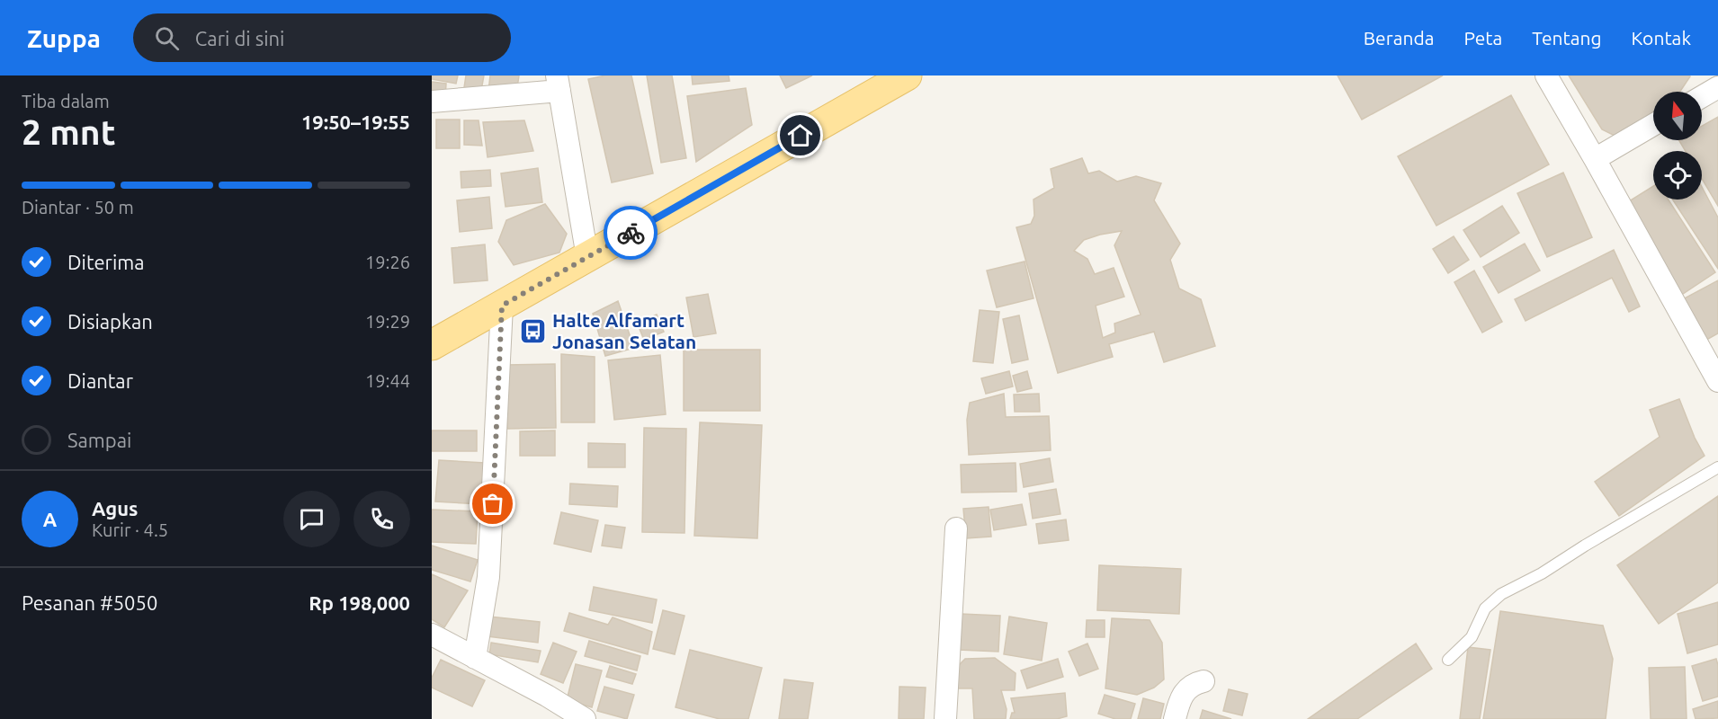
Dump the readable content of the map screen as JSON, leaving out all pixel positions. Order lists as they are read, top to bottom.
{
  "places": {
    "bus stop": ["Halte Alfamart Jonasan Selatan"]
  },
  "north": "top",
  "page": {
    "header": "Zuppa",
    "search": "Cari di sini",
    "nav": [
      "Beranda",
      "Peta",
      "Tentang",
      "Kontak"
    ],
    "heading": ["2 mnt", "Tiba dalam", "19:50–19:55"],
    "panel": [
      "Agus",
      "Kurir · 4.5",
      "Pesanan #5050",
      "Rp 198,000"
    ],
    "bar": "Diantar · 50 m",
    "list": [
      ["Diterima", "19:26"],
      ["Disiapkan", "19:29"],
      ["Diantar", "19:44"],
      "Sampai"
    ],
    "round": "A"
  }
}
